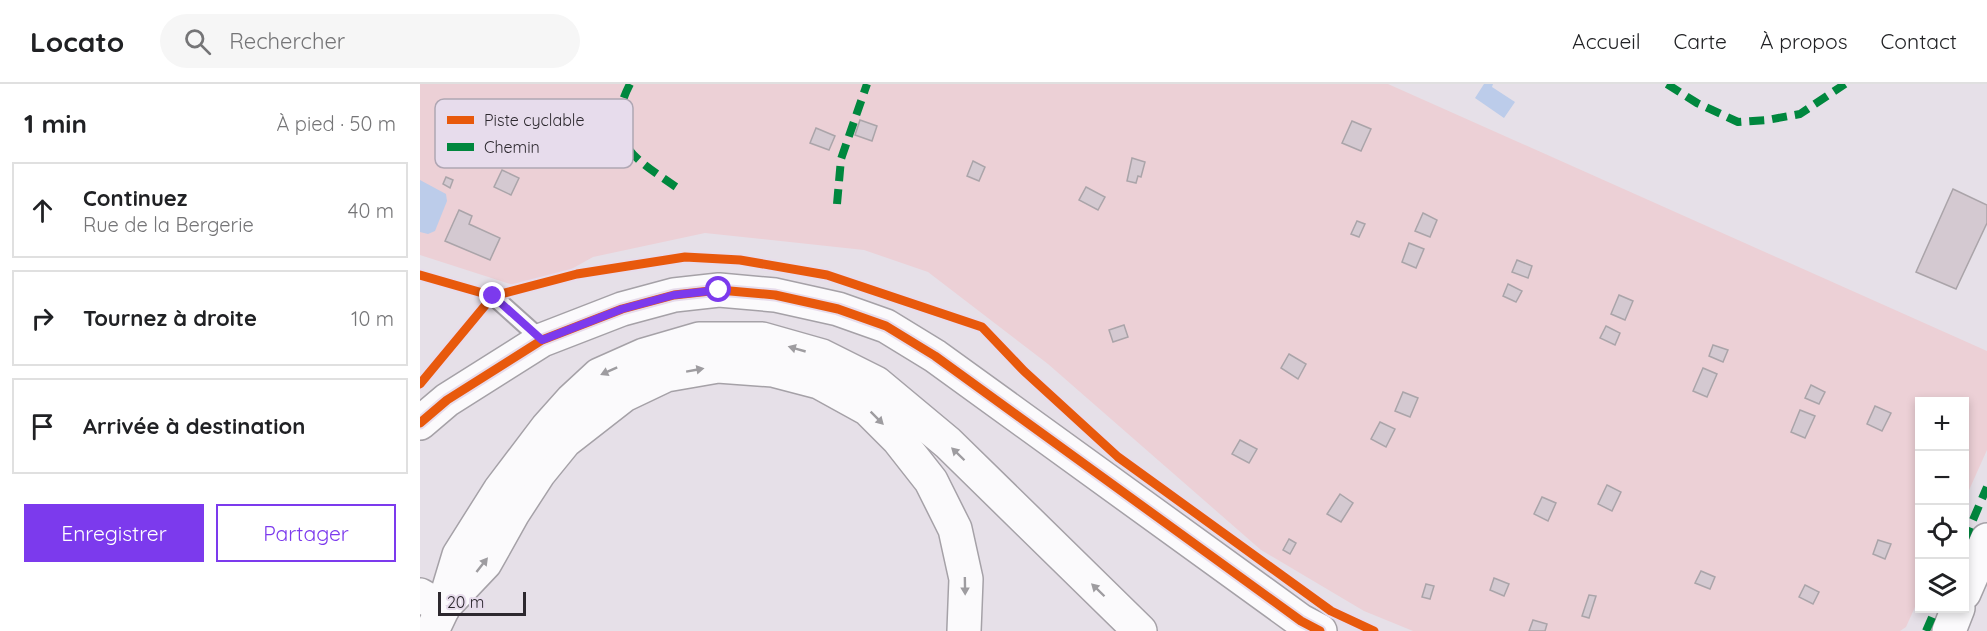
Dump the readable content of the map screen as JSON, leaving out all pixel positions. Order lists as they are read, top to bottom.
{
  "legend": ["Piste cyclable", "Chemin"],
  "scale_bar": "20 m",
  "page": {
    "header": "Locato",
    "search": "Rechercher",
    "nav": [
      "Accueil",
      "Carte",
      "À propos",
      "Contact"
    ],
    "heading": ["1 min", "À pied · 50 m"],
    "list": [
      ["Continuez", "Rue de la Bergerie", "40 m"],
      ["Tournez à droite", "10 m"],
      "Arrivée à destination"
    ],
    "map_buttons": ["+", "−"],
    "buttons": ["Enregistrer", "Partager"],
    "scale": "20 m"
  }
}
